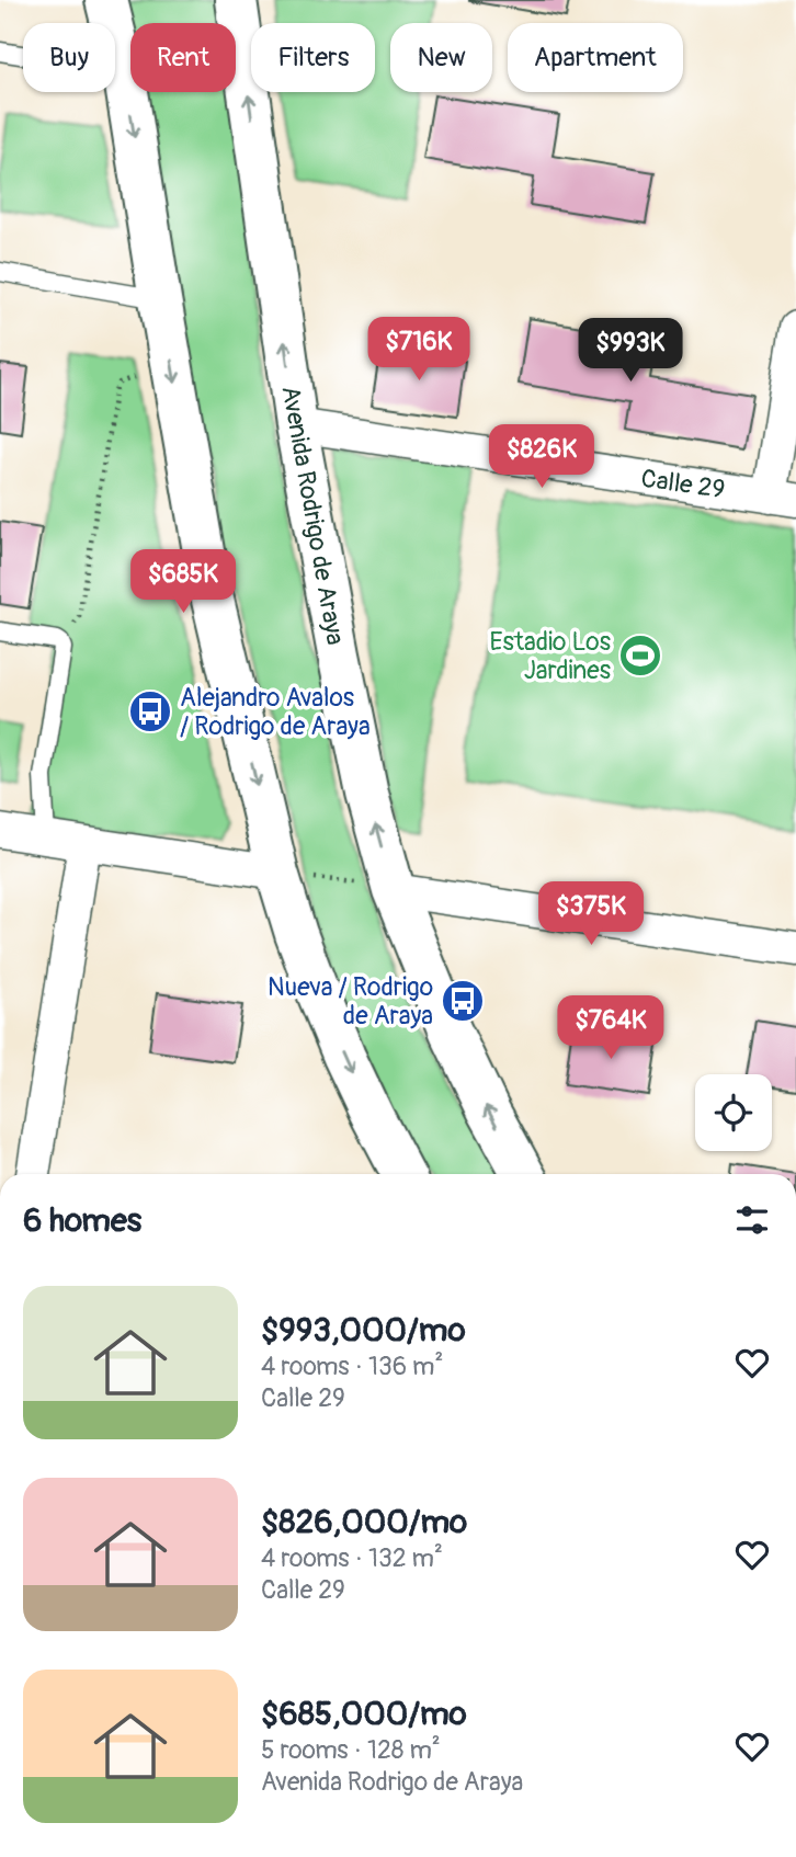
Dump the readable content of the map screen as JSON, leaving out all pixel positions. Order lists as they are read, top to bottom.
{
  "streets": {
    "main road": ["Avenida Rodrigo de Araya"],
    "street": ["Calle 29"]
  },
  "crossings": [
    ["Calle 29", "Avenida Rodrigo de Araya"]
  ],
  "places": {
    "sports": ["Estadio Los Jardines"],
    "bus stop": ["Alejandro Avalos / Rodrigo de Araya", "Nueva / Rodrigo de Araya"]
  },
  "page": {
    "chip": [
      "Buy",
      "Rent",
      "Filters",
      "New",
      "Apartment"
    ],
    "price": [
      "$716K",
      "$993K",
      "$826K",
      "$685K",
      "$375K",
      "$764K"
    ],
    "heading": "6 homes",
    "list": [
      {
        "name": "$993,000/mo",
        "note": "4 rooms · 136 m² · Calle 29"
      },
      {
        "name": "$826,000/mo",
        "note": "4 rooms · 132 m² · Calle 29"
      },
      {
        "name": "$685,000/mo",
        "note": "5 rooms · 128 m² · Avenida Rodrigo de Araya"
      }
    ]
  }
}
